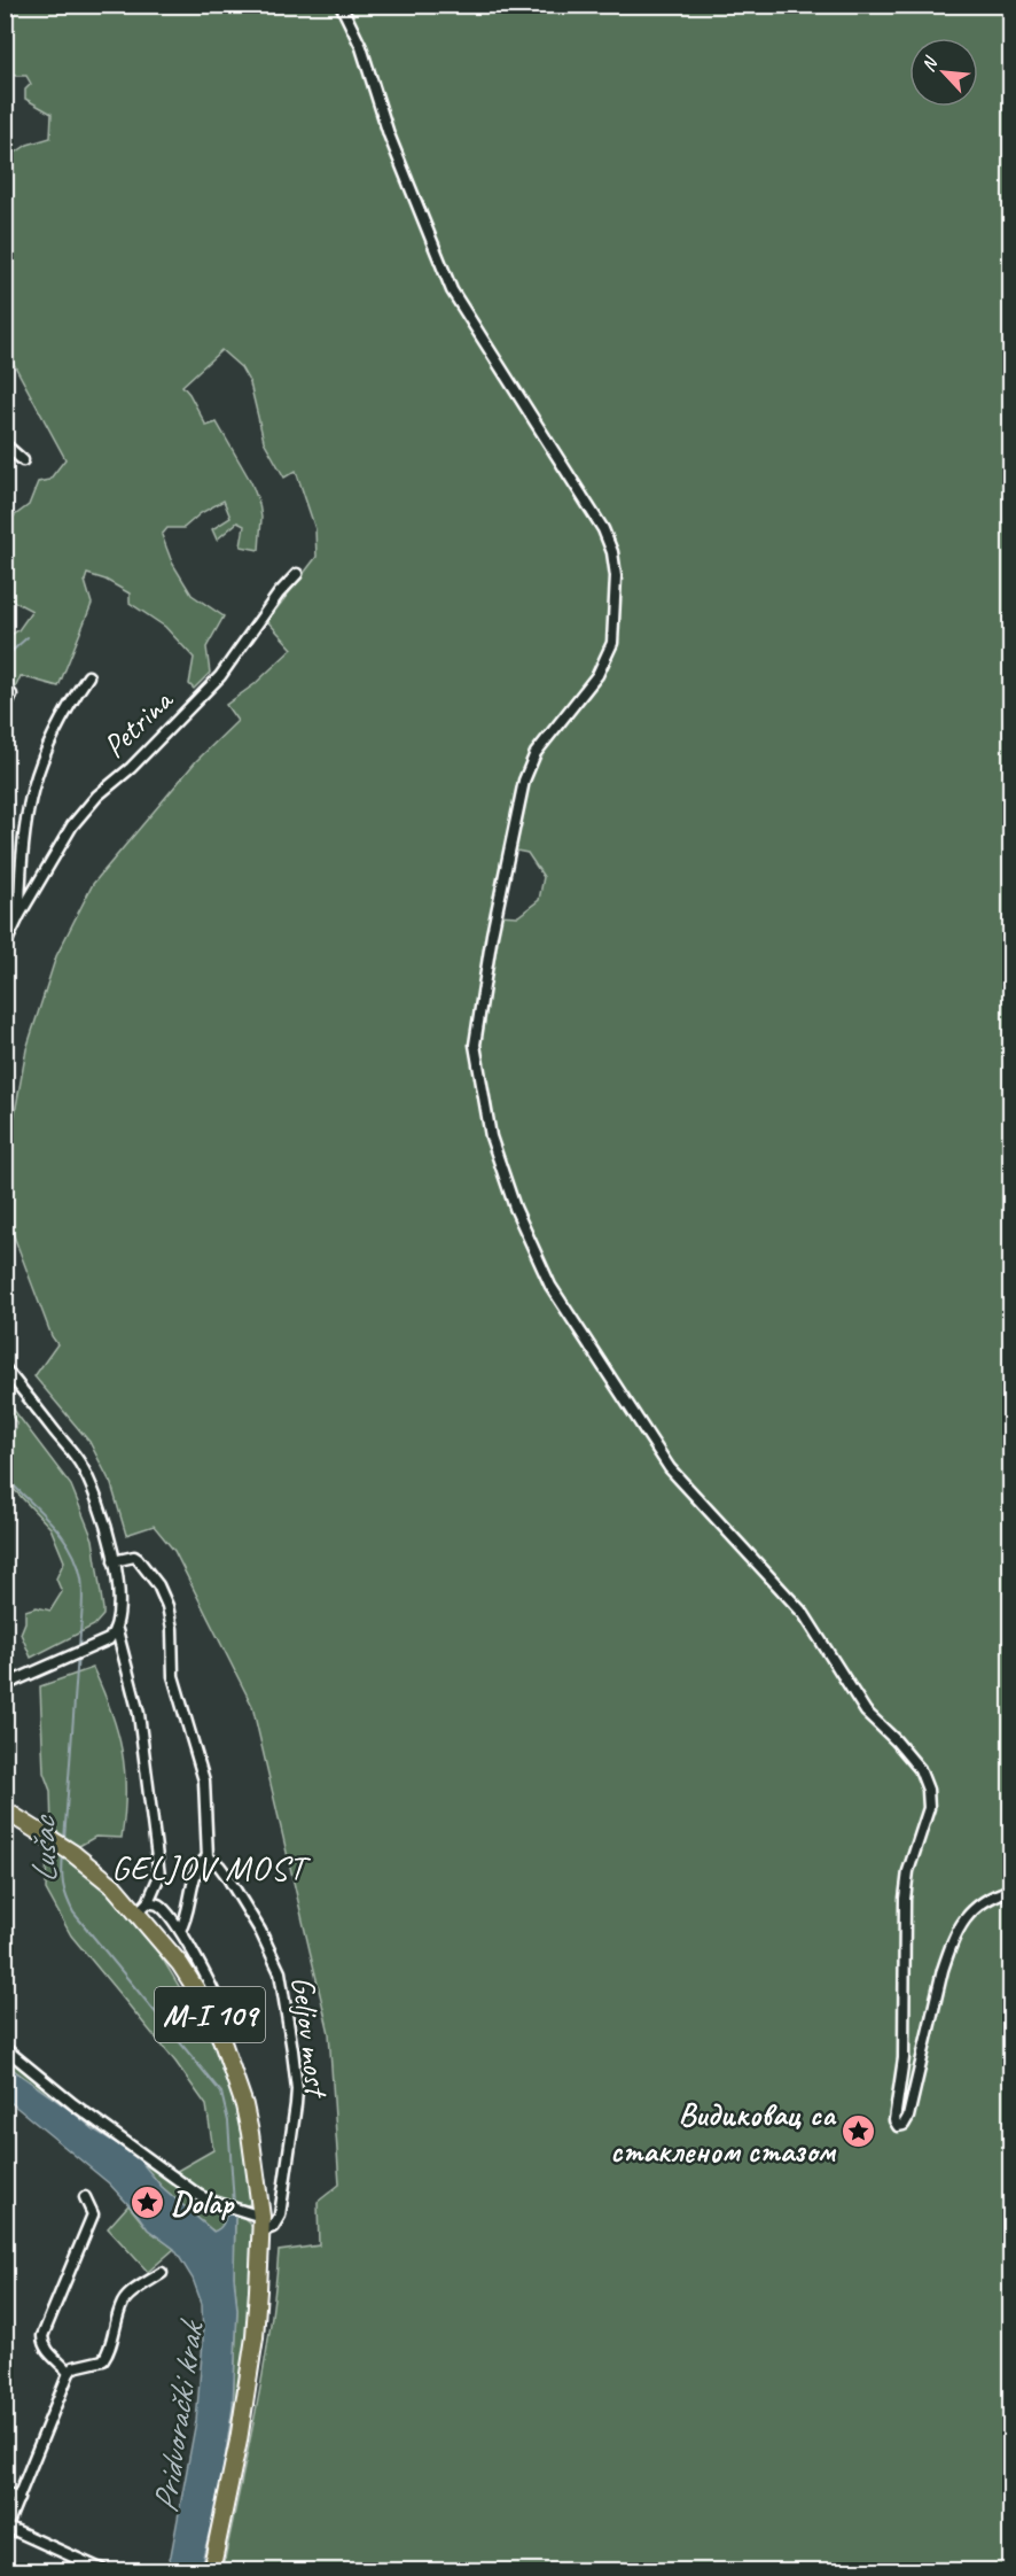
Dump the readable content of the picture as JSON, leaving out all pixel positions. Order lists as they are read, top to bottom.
{
  "streets": {
    "main road": ["M-I 109"],
    "street": ["Petrina", "Geljov most"]
  },
  "crossings": [
    ["M-I 109", "Geljov most"]
  ],
  "districts": ["GELJOV MOST"],
  "water": ["Lušac", "Pridvorački krak"],
  "places": {
    "place": ["Видиковац са стакленом стазом", "Dolap"]
  },
  "north": "top left"
}
